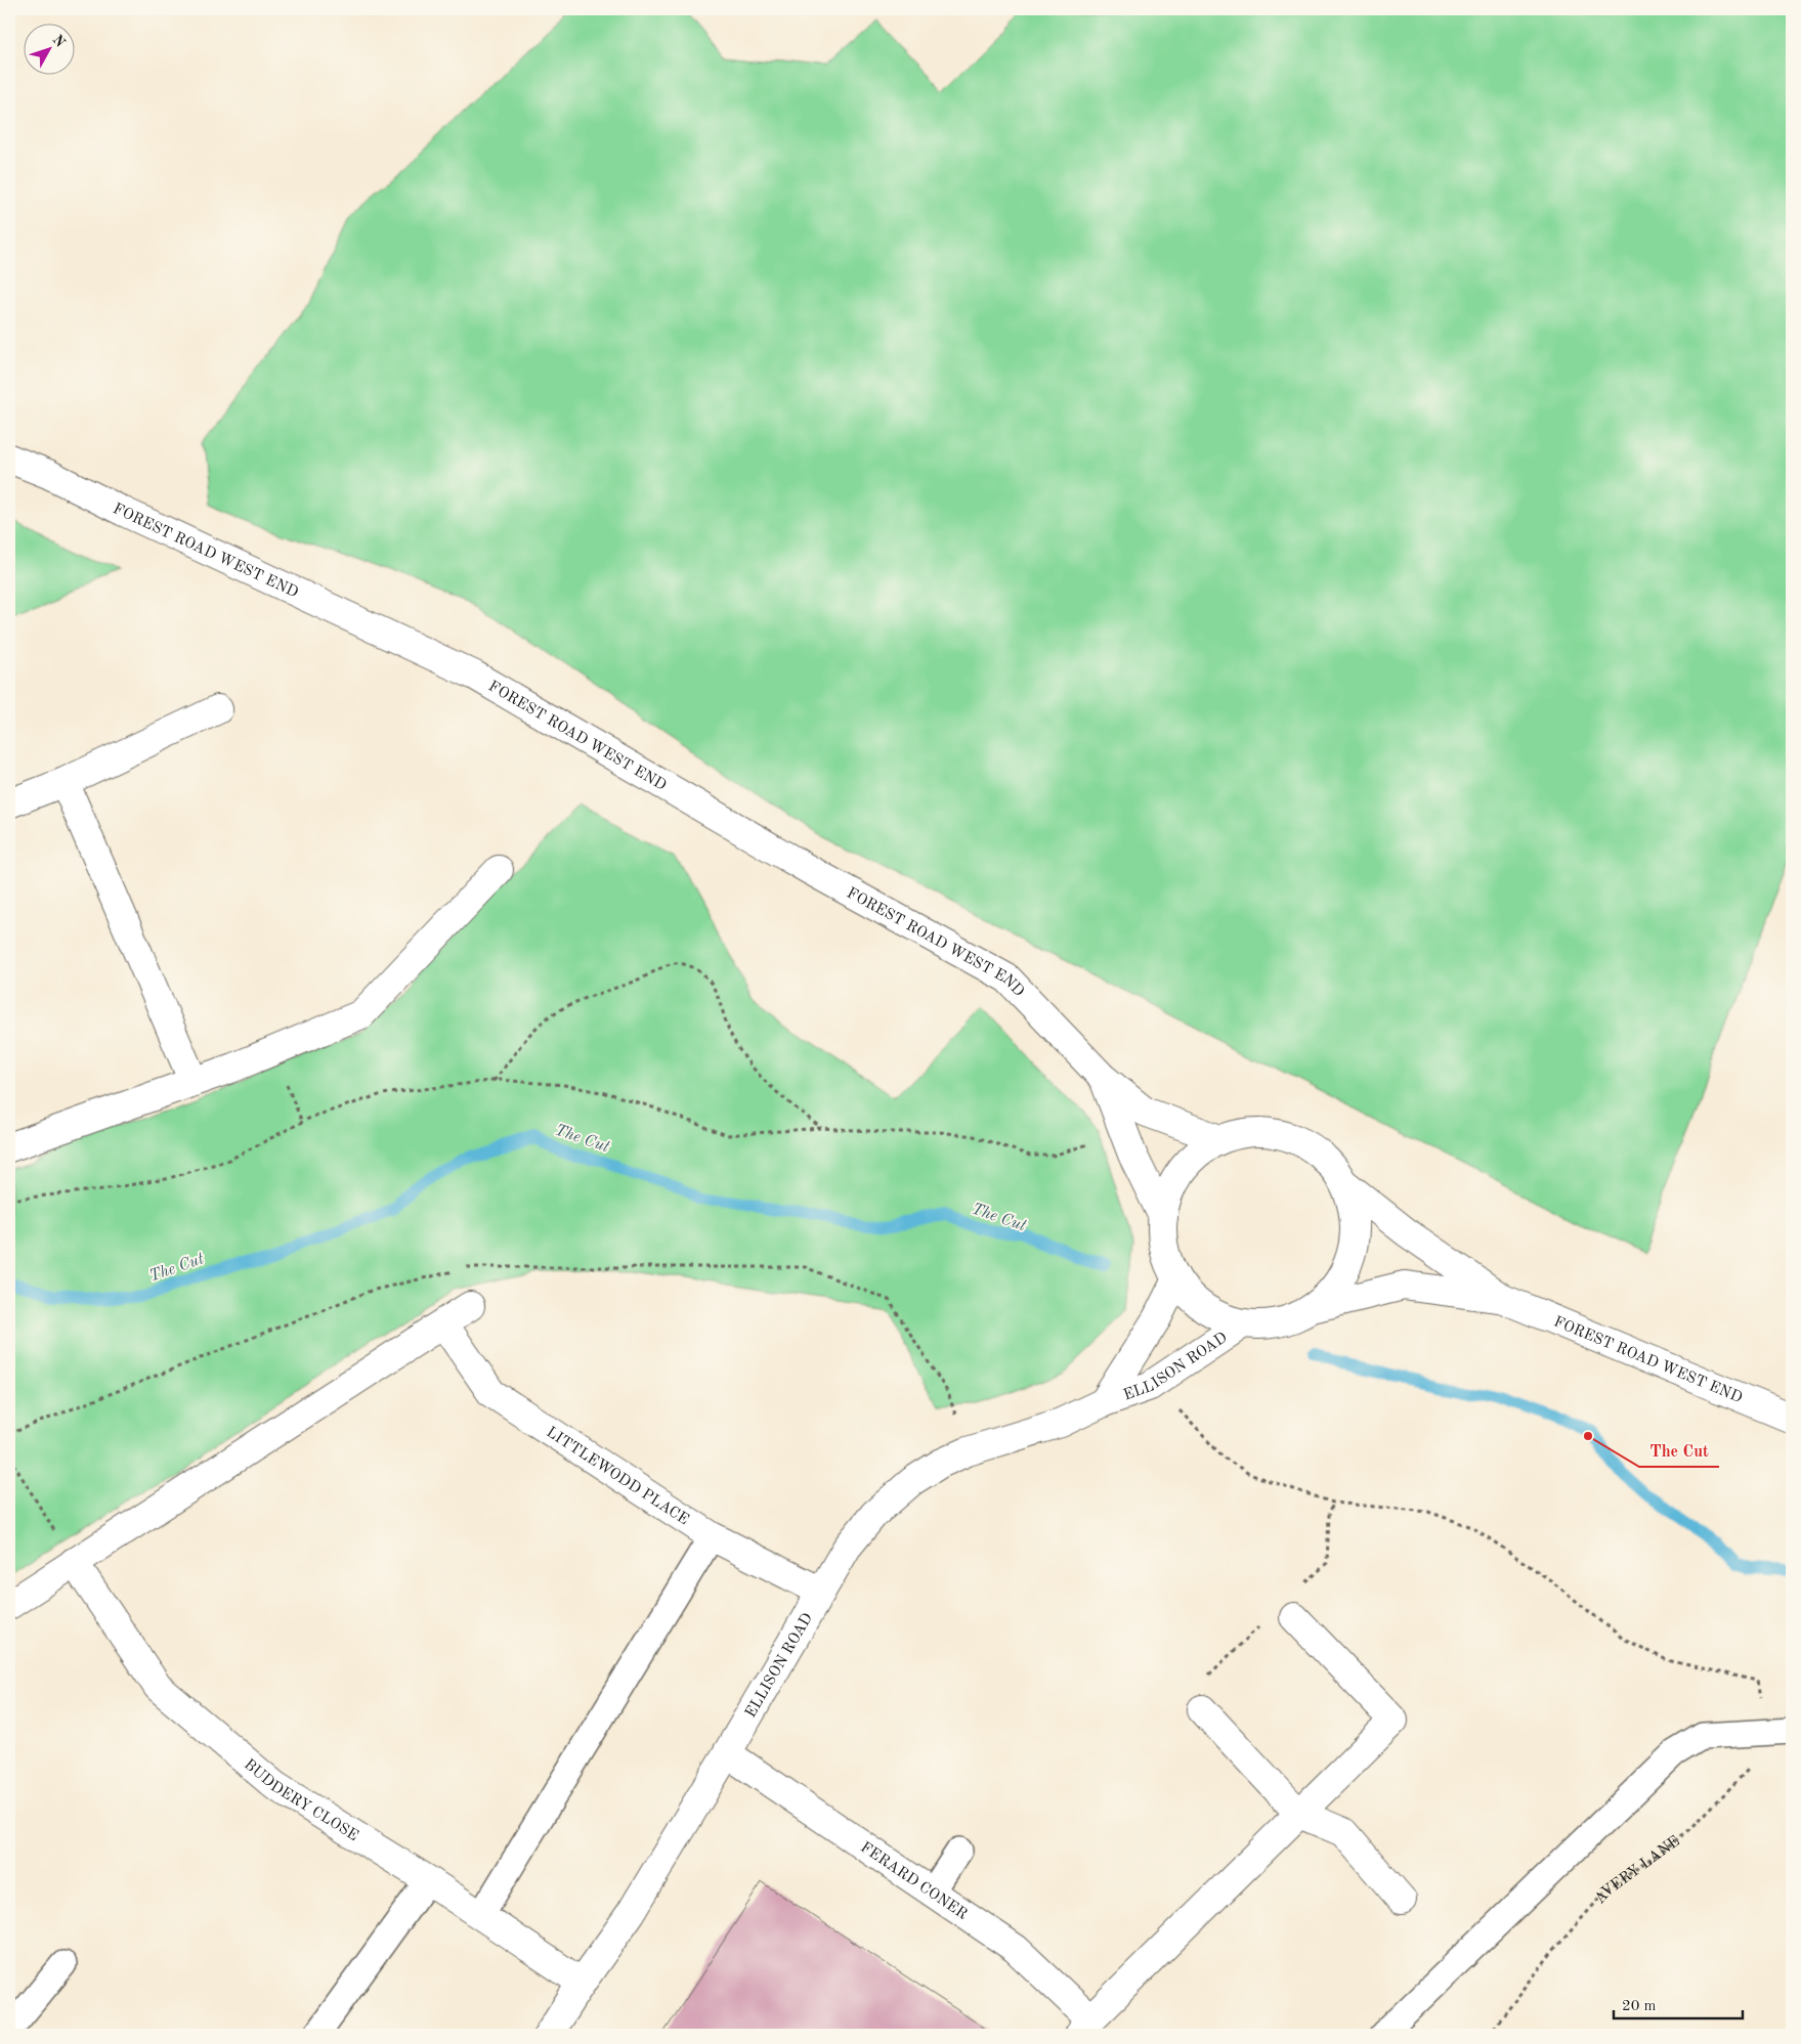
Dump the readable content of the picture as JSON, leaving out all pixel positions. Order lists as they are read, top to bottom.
{
  "streets": {
    "street": [
      "FOREST ROAD WEST END",
      "ELLISON ROAD",
      "LITTLEWODD PLACE",
      "BUDDERY CLOSE",
      "FERARD CONER"
    ],
    "path": ["AVERY LANE"]
  },
  "crossings": [
    ["ELLISON ROAD", "LITTLEWODD PLACE"],
    ["ELLISON ROAD", "BUDDERY CLOSE"],
    ["ELLISON ROAD", "FERARD CONER"]
  ],
  "water": ["The Cut"],
  "places": ["The Cut"],
  "scale_bar": "20 m",
  "north": "top right"
}
